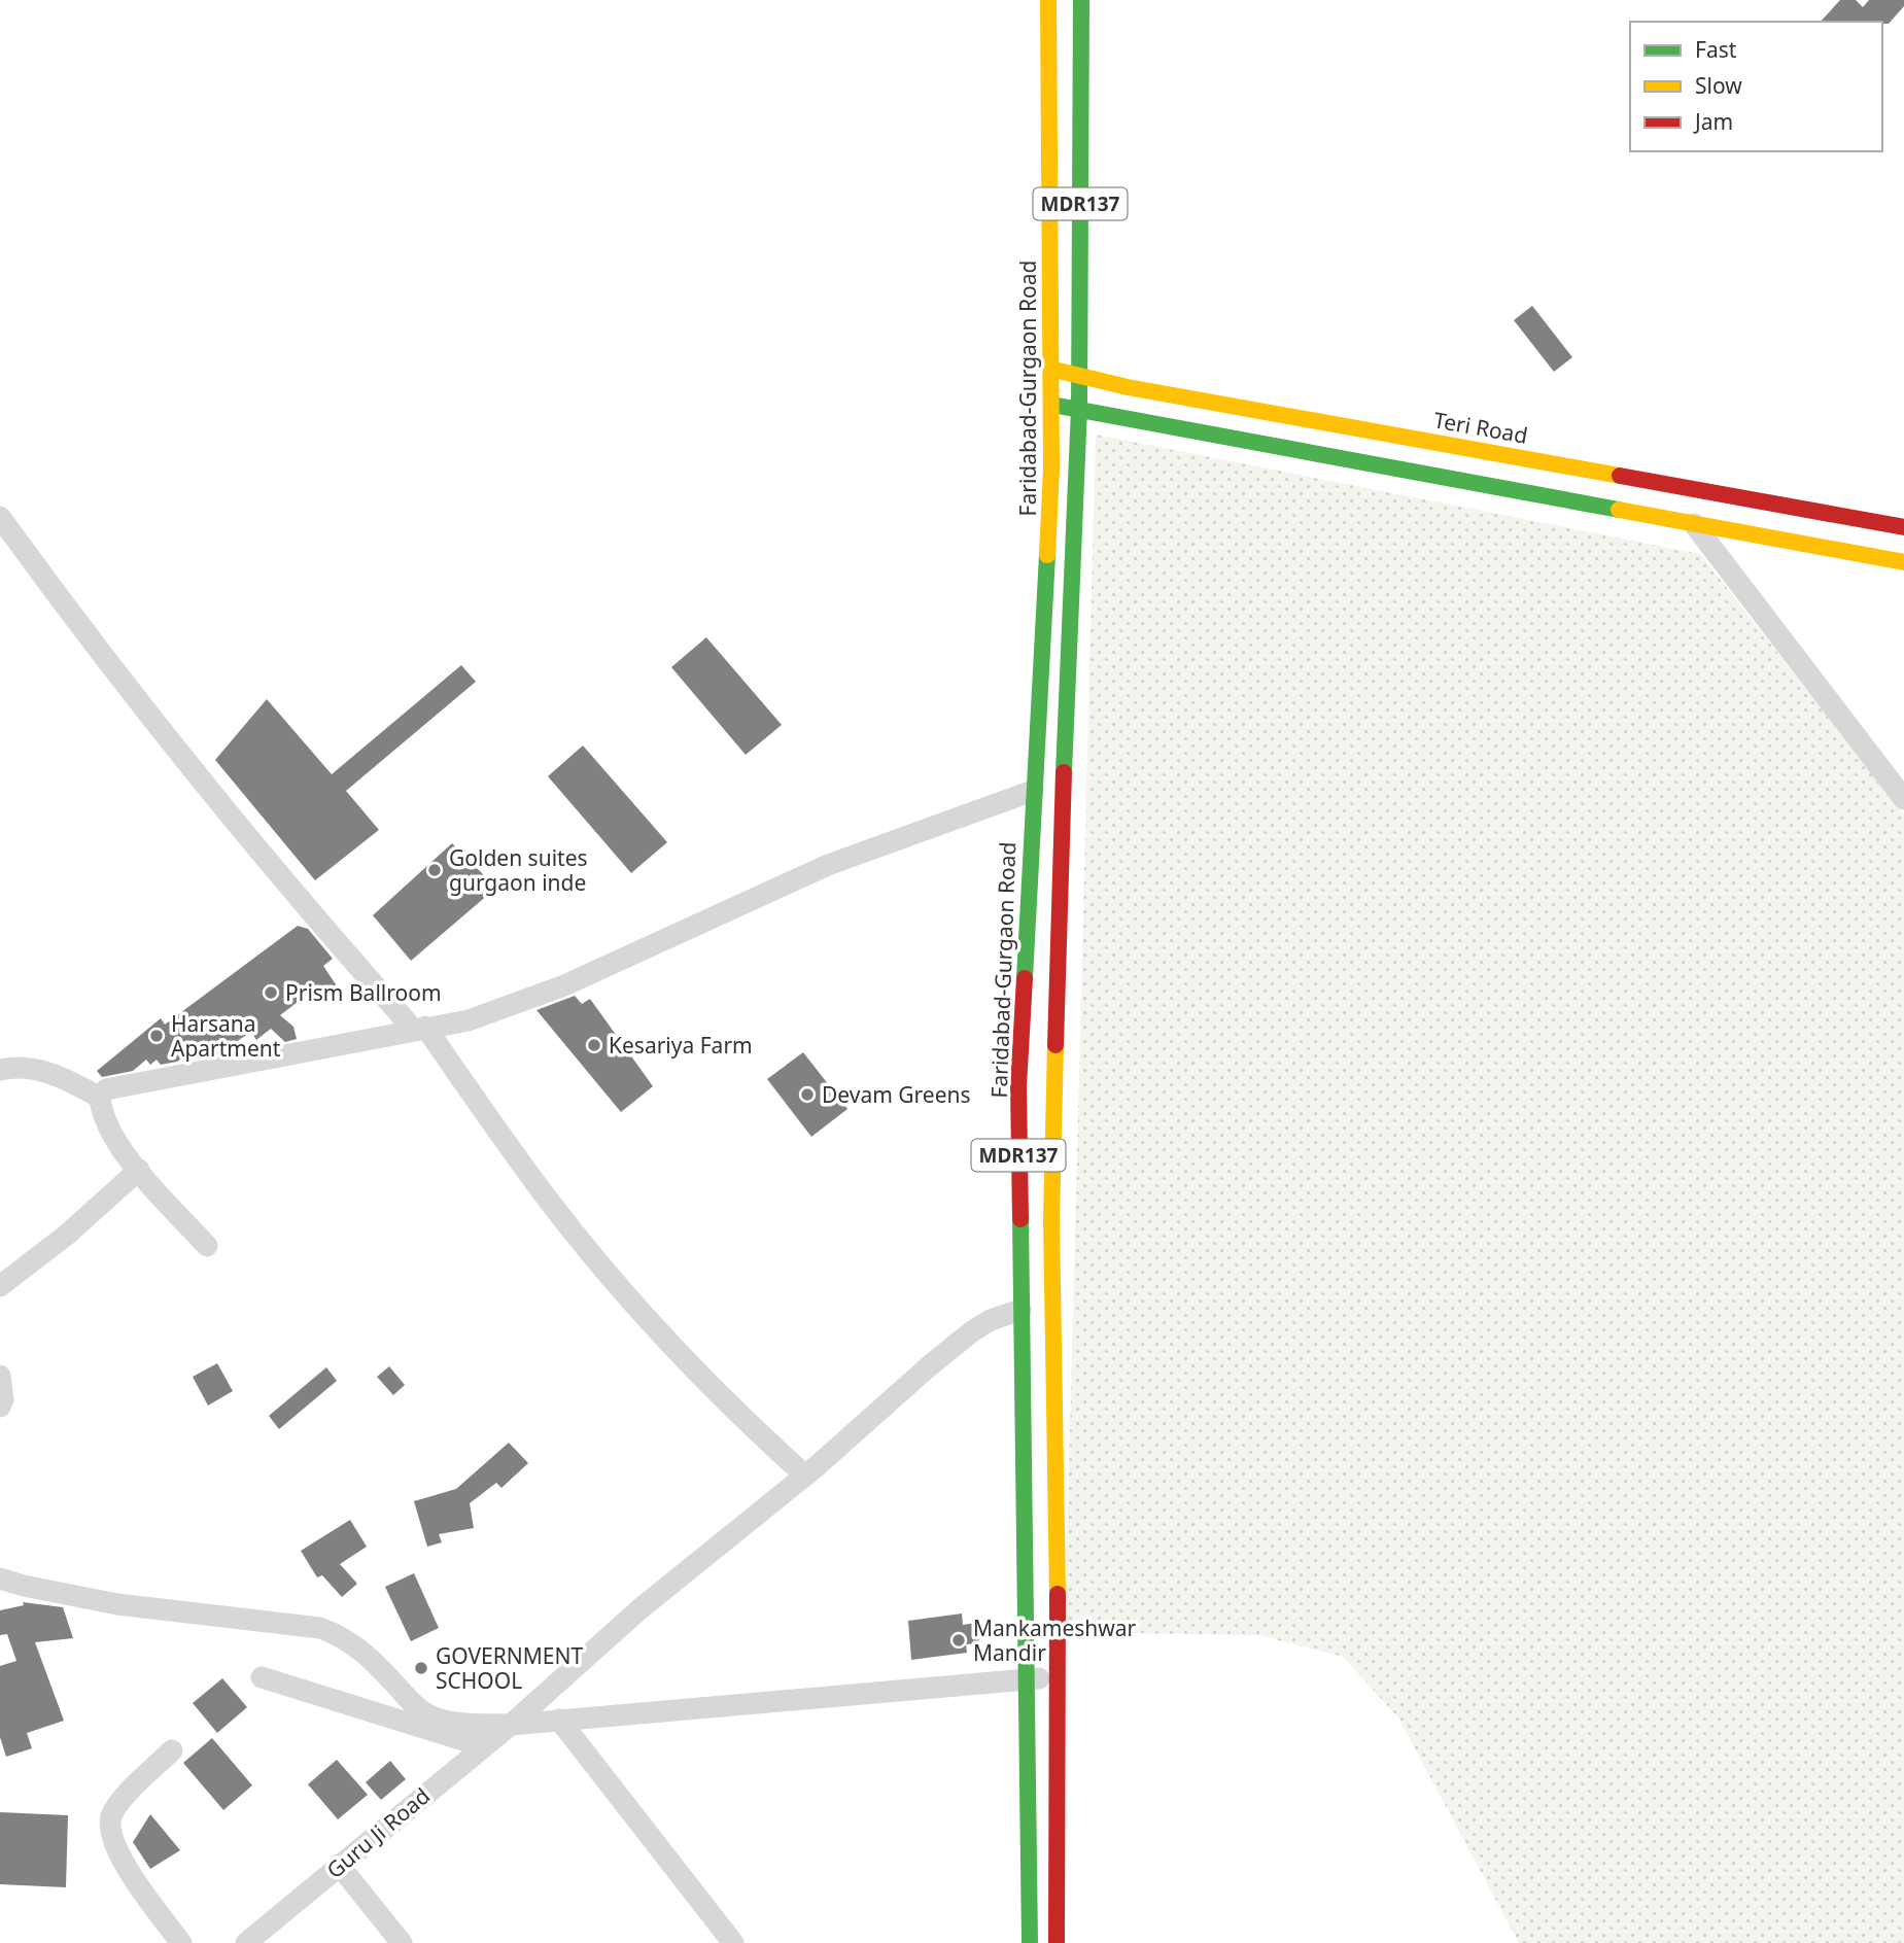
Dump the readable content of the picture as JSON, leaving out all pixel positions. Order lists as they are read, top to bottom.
{
  "streets": {
    "main road": ["MDR137", "Faridabad-Gurgaon Road", "Teri Road"],
    "street": ["Guru Ji Road"]
  },
  "crossings": [
    ["MDR137", "Teri Road"],
    ["Faridabad-Gurgaon Road", "Teri Road"],
    ["Faridabad-Gurgaon Road", "Guru Ji Road"]
  ],
  "places": [
    "Golden suites gurgaon inde",
    "Prism Ballroom",
    "Harsana Apartment",
    "Kesariya Farm",
    "Devam Greens",
    "Mankameshwar Mandir",
    "GOVERNMENT SCHOOL"
  ],
  "legend": ["Fast", "Slow", "Jam"]
}
